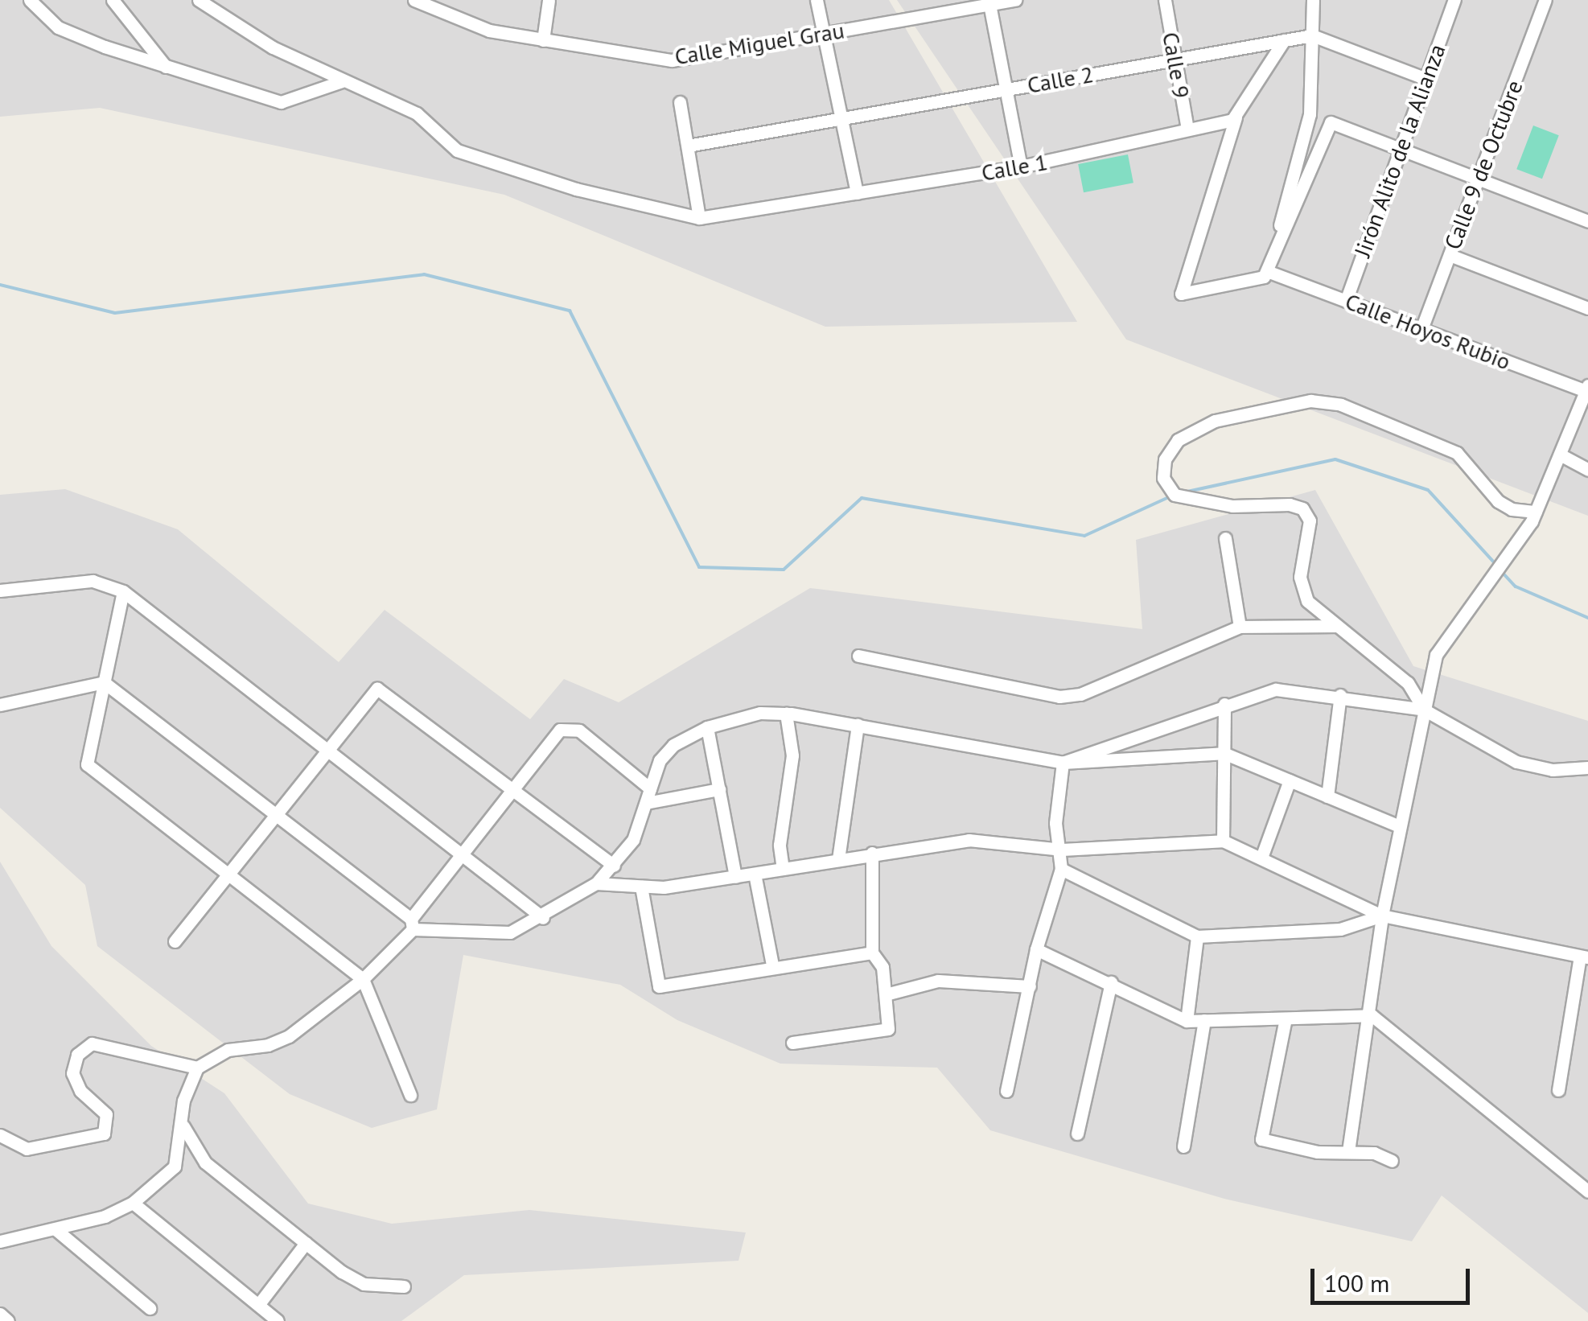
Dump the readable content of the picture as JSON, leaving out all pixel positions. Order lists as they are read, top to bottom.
{
  "streets": {
    "street": [
      "Calle Miguel Grau",
      "Calle 9",
      "Calle 2",
      "Jirón Alito de la Alianza",
      "Calle 9 de Octubre",
      "Calle 1",
      "Calle Hoyos Rubio"
    ]
  },
  "crossings": [
    ["Calle 9", "Calle 2"],
    ["Calle 9", "Calle 1"],
    ["Jirón Alito de la Alianza", "Calle Hoyos Rubio"],
    ["Calle 9 de Octubre", "Calle Hoyos Rubio"]
  ],
  "scale_bar": "100 m"
}
